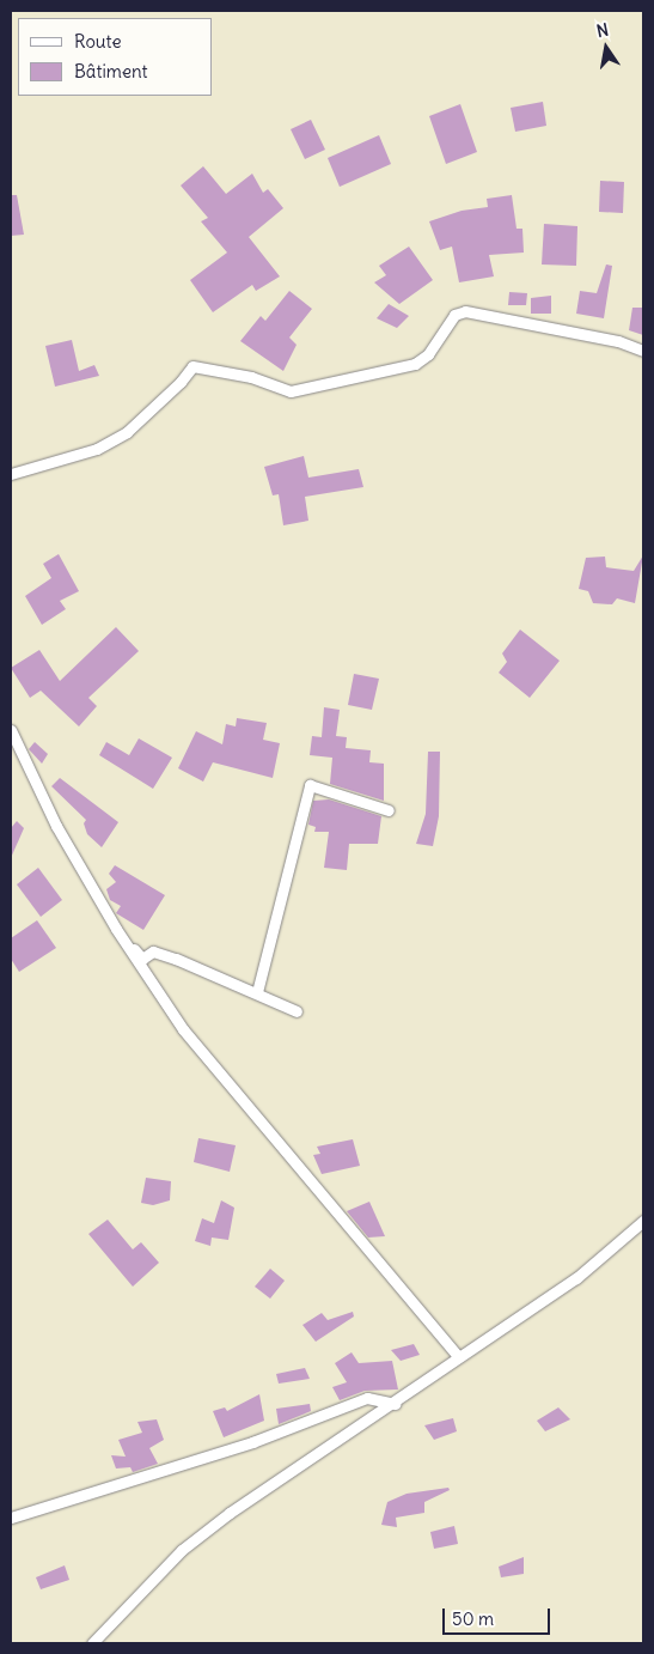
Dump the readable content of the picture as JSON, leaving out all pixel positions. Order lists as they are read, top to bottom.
{
  "legend": ["Route", "Bâtiment"],
  "scale_bar": "50 m",
  "north": "top"
}
